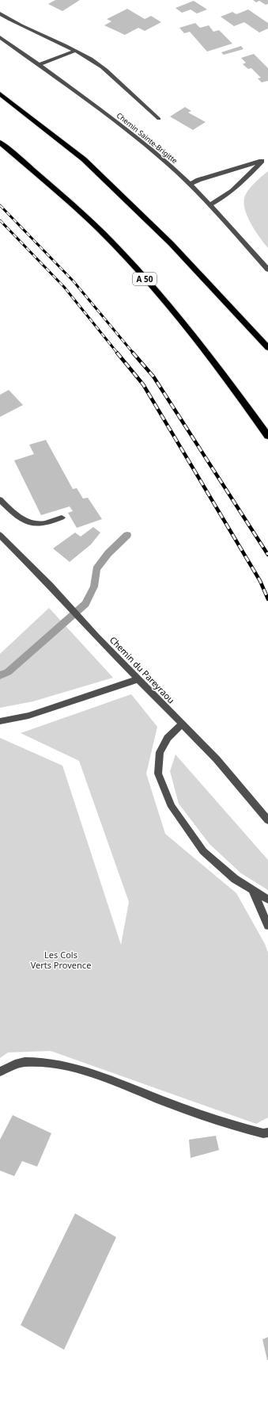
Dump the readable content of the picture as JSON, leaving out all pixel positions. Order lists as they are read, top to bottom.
{
  "streets": {
    "highway": ["A 50"],
    "street": ["Chemin Sainte-Brigitte", "Chemin du Pareyraou"]
  },
  "parks": ["Les Cols Verts Provence"]
}
